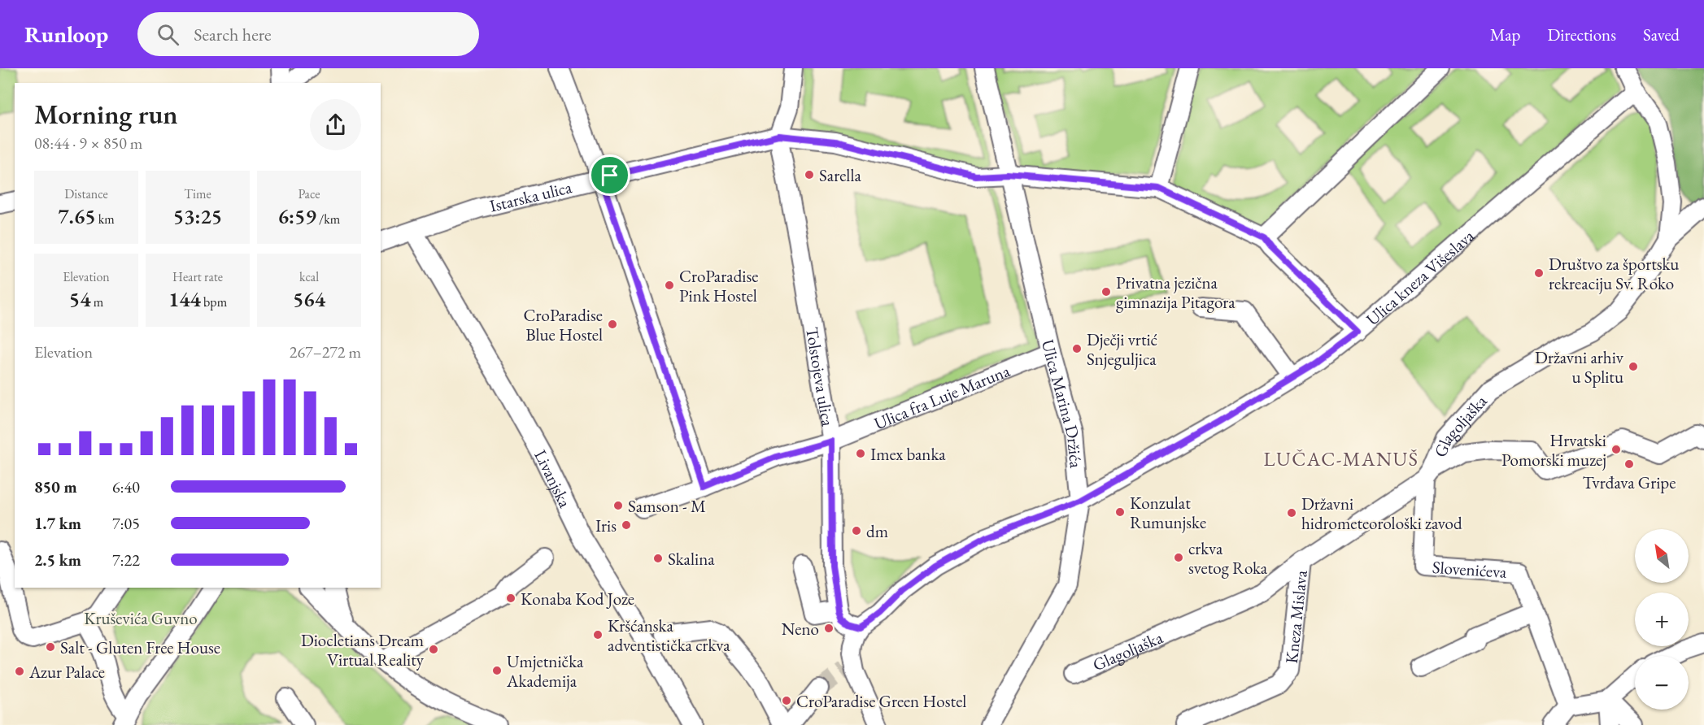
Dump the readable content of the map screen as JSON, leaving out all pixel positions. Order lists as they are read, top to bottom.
{
  "streets": {
    "street": [
      "Istarska ulica",
      "Ulica kneza Višeslava",
      "Tolstojeva ulica",
      "Ulica fra Luje Maruna",
      "Ulica Marina Držića",
      "Glagoljaška",
      "Livanjska",
      "Slovenićeva",
      "Kneza Mislava"
    ]
  },
  "crossings": [
    ["Istarska ulica", "Ulica kneza Višeslava"],
    ["Istarska ulica", "Tolstojeva ulica"],
    ["Istarska ulica", "Ulica Marina Držića"],
    ["Istarska ulica", "Livanjska"],
    ["Ulica kneza Višeslava", "Ulica Marina Držića"],
    ["Ulica kneza Višeslava", "Glagoljaška"],
    ["Tolstojeva ulica", "Ulica fra Luje Maruna"],
    ["Ulica fra Luje Maruna", "Ulica Marina Držića"],
    ["Glagoljaška", "Slovenićeva"],
    ["Glagoljaška", "Kneza Mislava"]
  ],
  "districts": ["LUČAC-MANUŠ"],
  "parks": ["Kruševića Guvno"],
  "places": [
    "Sarella",
    "Društvo za športsku rekreaciju Sv. Roko",
    "CroParadise Pink Hostel",
    "Privatna jezična gimnazija Pitagora",
    "CroParadise Blue Hostel",
    "Dječji vrtić Snjeguljica",
    "Državni arhiv u Splitu",
    "Hrvatski Pomorski muzej",
    "Imex banka",
    "Tvrđava Gripe",
    "Samson - M",
    "Konzulat Rumunjske",
    "Državni hidrometeorološki zavod",
    "Iris",
    "dm",
    "crkva svetog Roka",
    "Skalina",
    "Konaba Kod Joze",
    "Neno",
    "Kršćanska adventistička crkva",
    "Salt - Gluten Free House",
    "Diocletians Dream Virtual Reality",
    "Umjetnička Akademija",
    "Azur Palace",
    "CroParadise Green Hostel"
  ],
  "north": "top left",
  "page": {
    "header": "Runloop",
    "search": "Search here",
    "nav": ["Map", "Directions", "Saved"],
    "heading": ["Morning run", "08:44 · 9 × 850 m"],
    "stats": [
      ["Distance", "7.65 km"],
      ["Time", "53:25"],
      ["Pace", "6:59 /km"],
      ["Elevation", "54 m"],
      ["Heart rate", "144 bpm"],
      ["kcal", "564"]
    ],
    "chart": ["Elevation", "267–272 m"],
    "list": [
      {
        "name": "850 m",
        "note": "6:40"
      },
      {
        "name": "1.7 km",
        "note": "7:05"
      },
      {
        "name": "2.5 km",
        "note": "7:22"
      }
    ],
    "map_buttons": ["+", "−"]
  }
}
